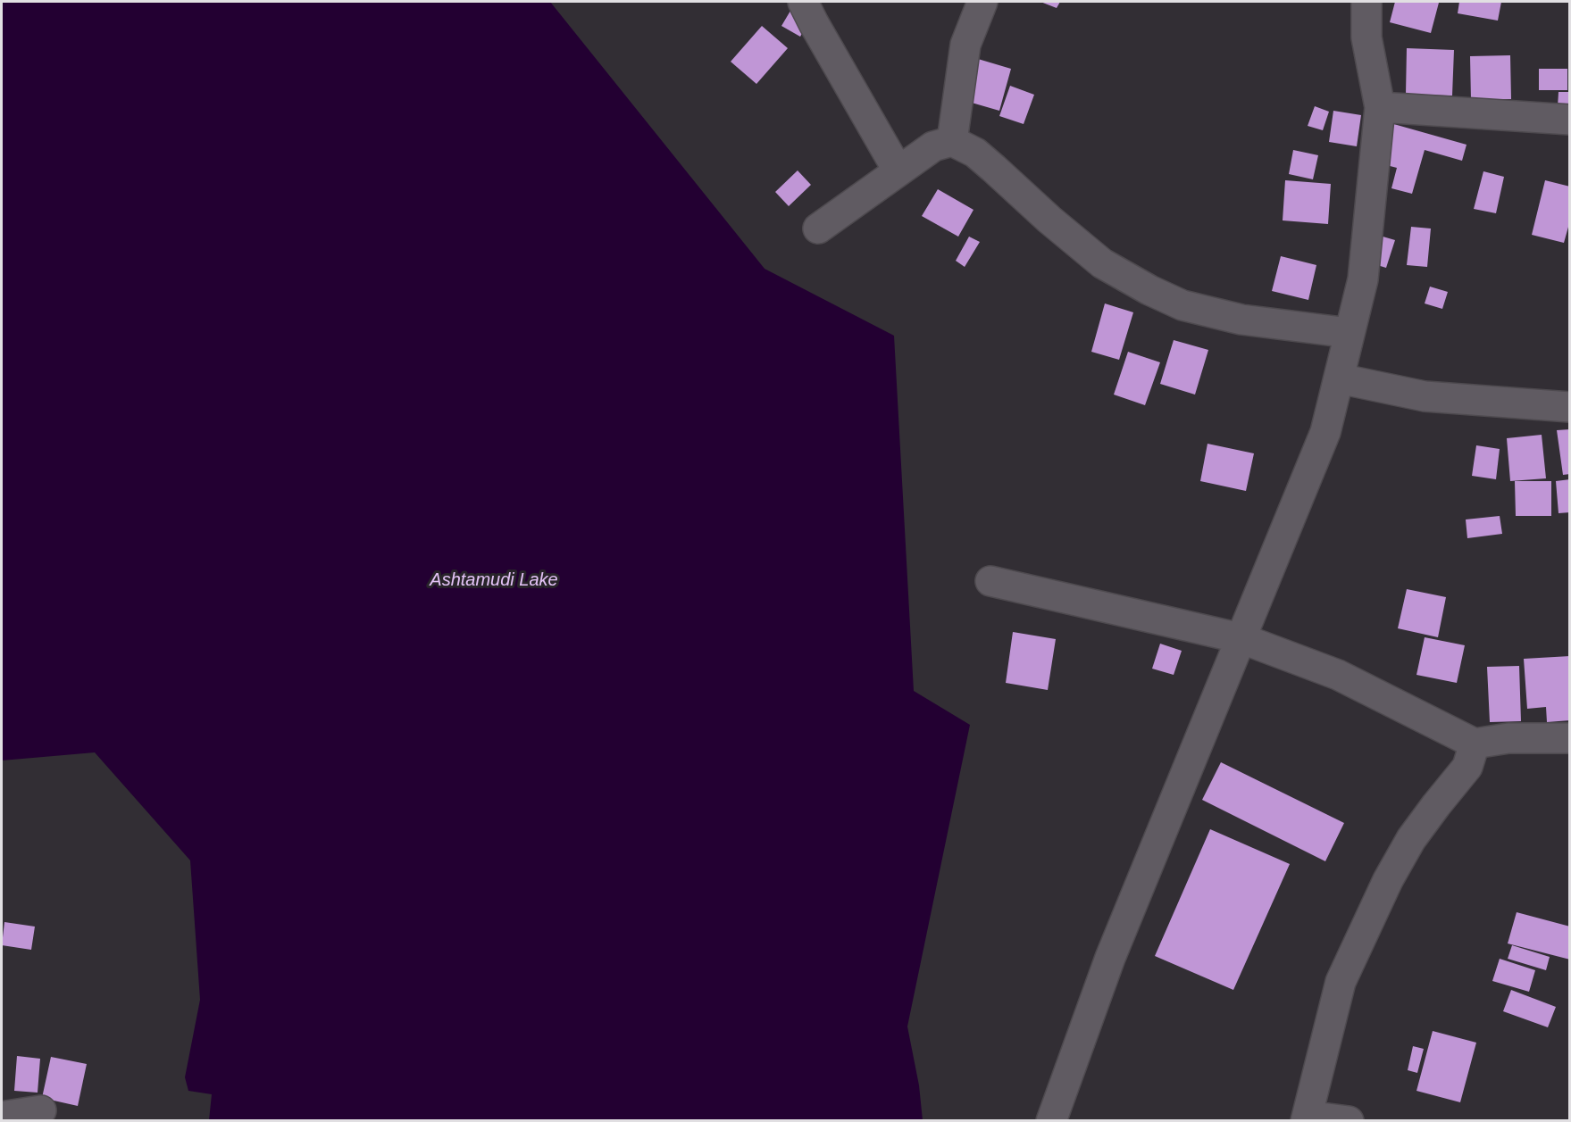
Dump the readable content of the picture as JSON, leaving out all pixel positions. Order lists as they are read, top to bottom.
{
  "water": ["Ashtamudi Lake"]
}
